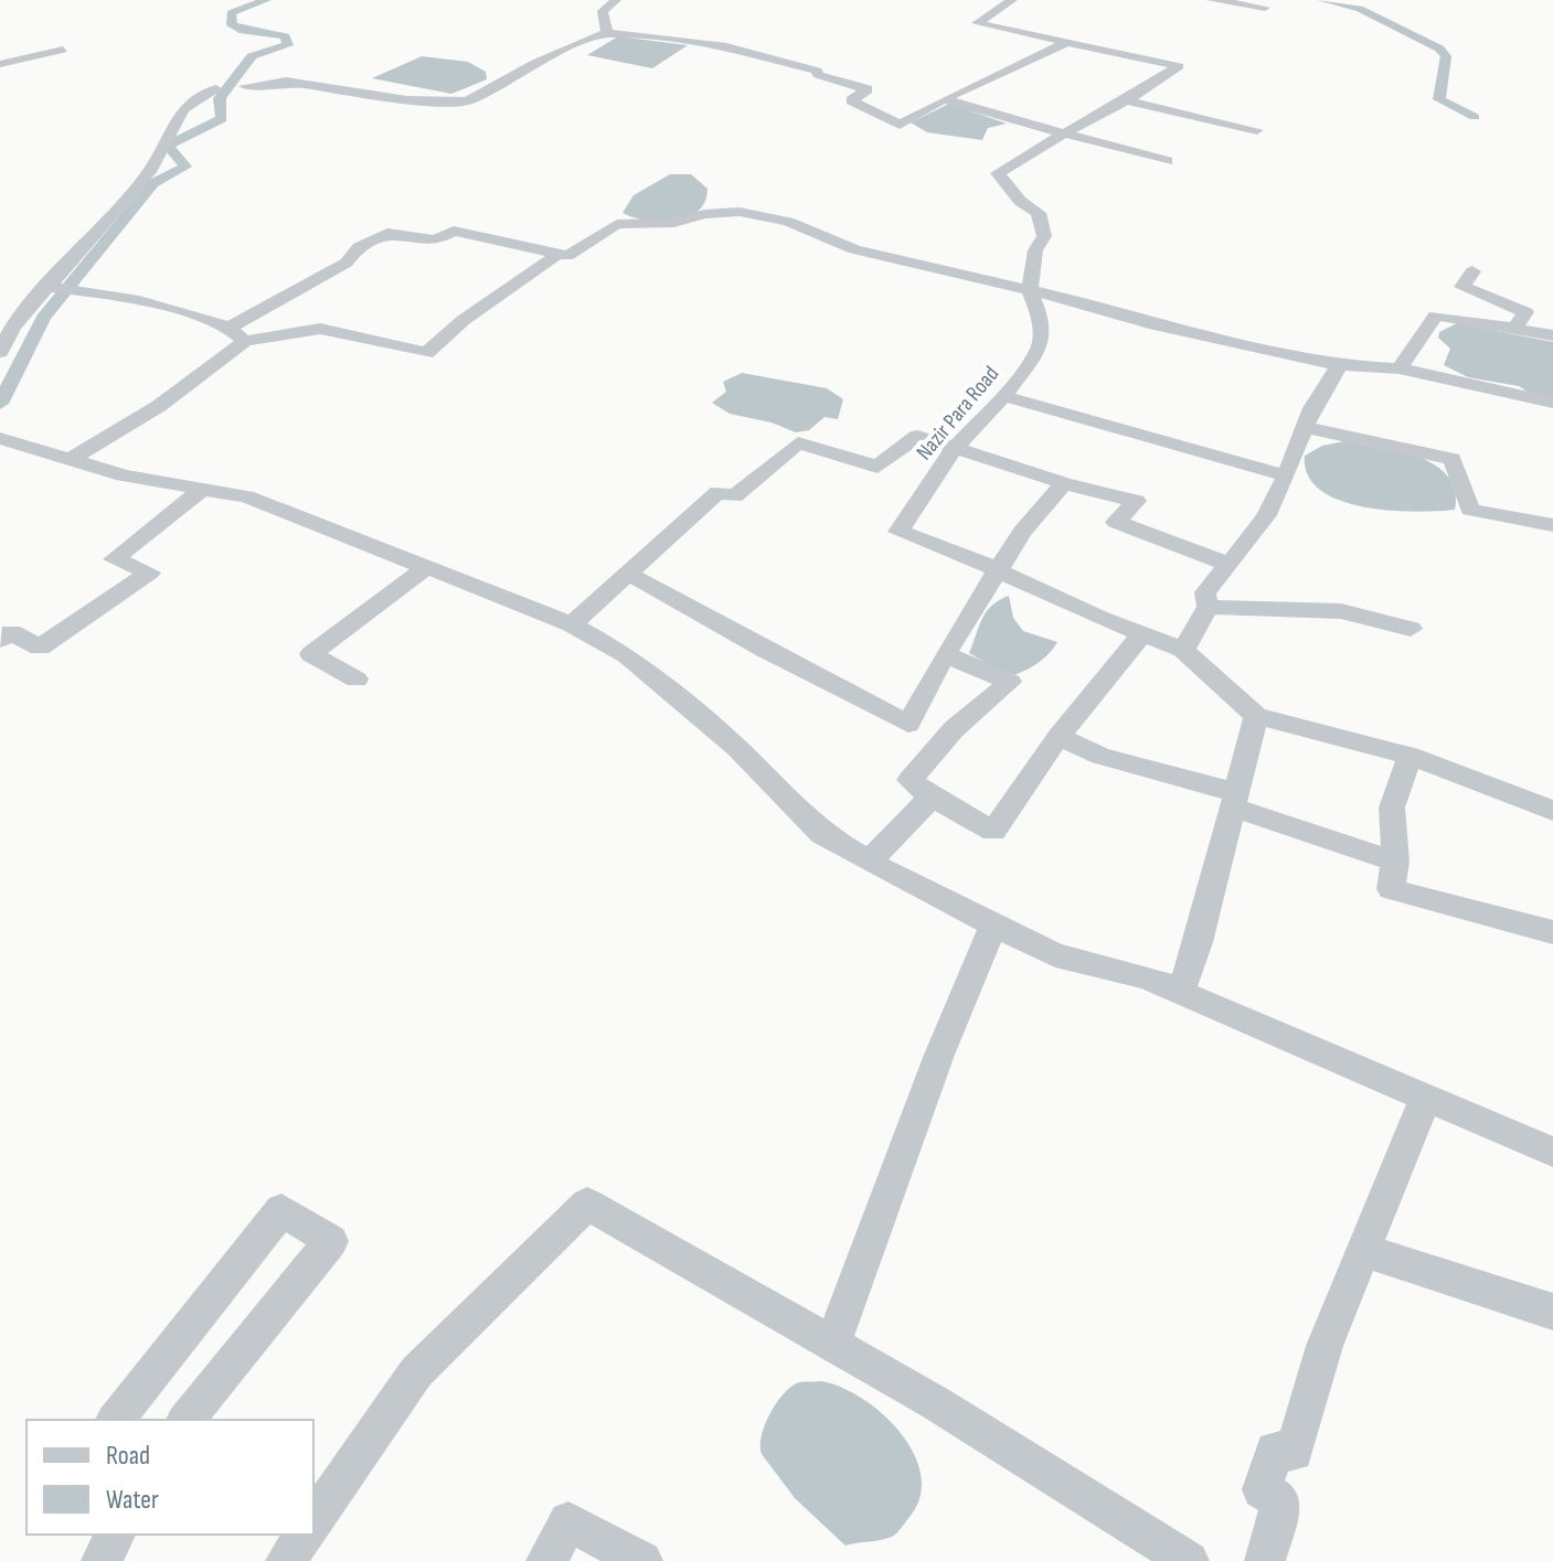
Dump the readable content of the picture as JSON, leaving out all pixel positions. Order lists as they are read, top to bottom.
{
  "streets": {
    "street": ["Nazir Para Road"]
  },
  "legend": ["Road", "Water"]
}
